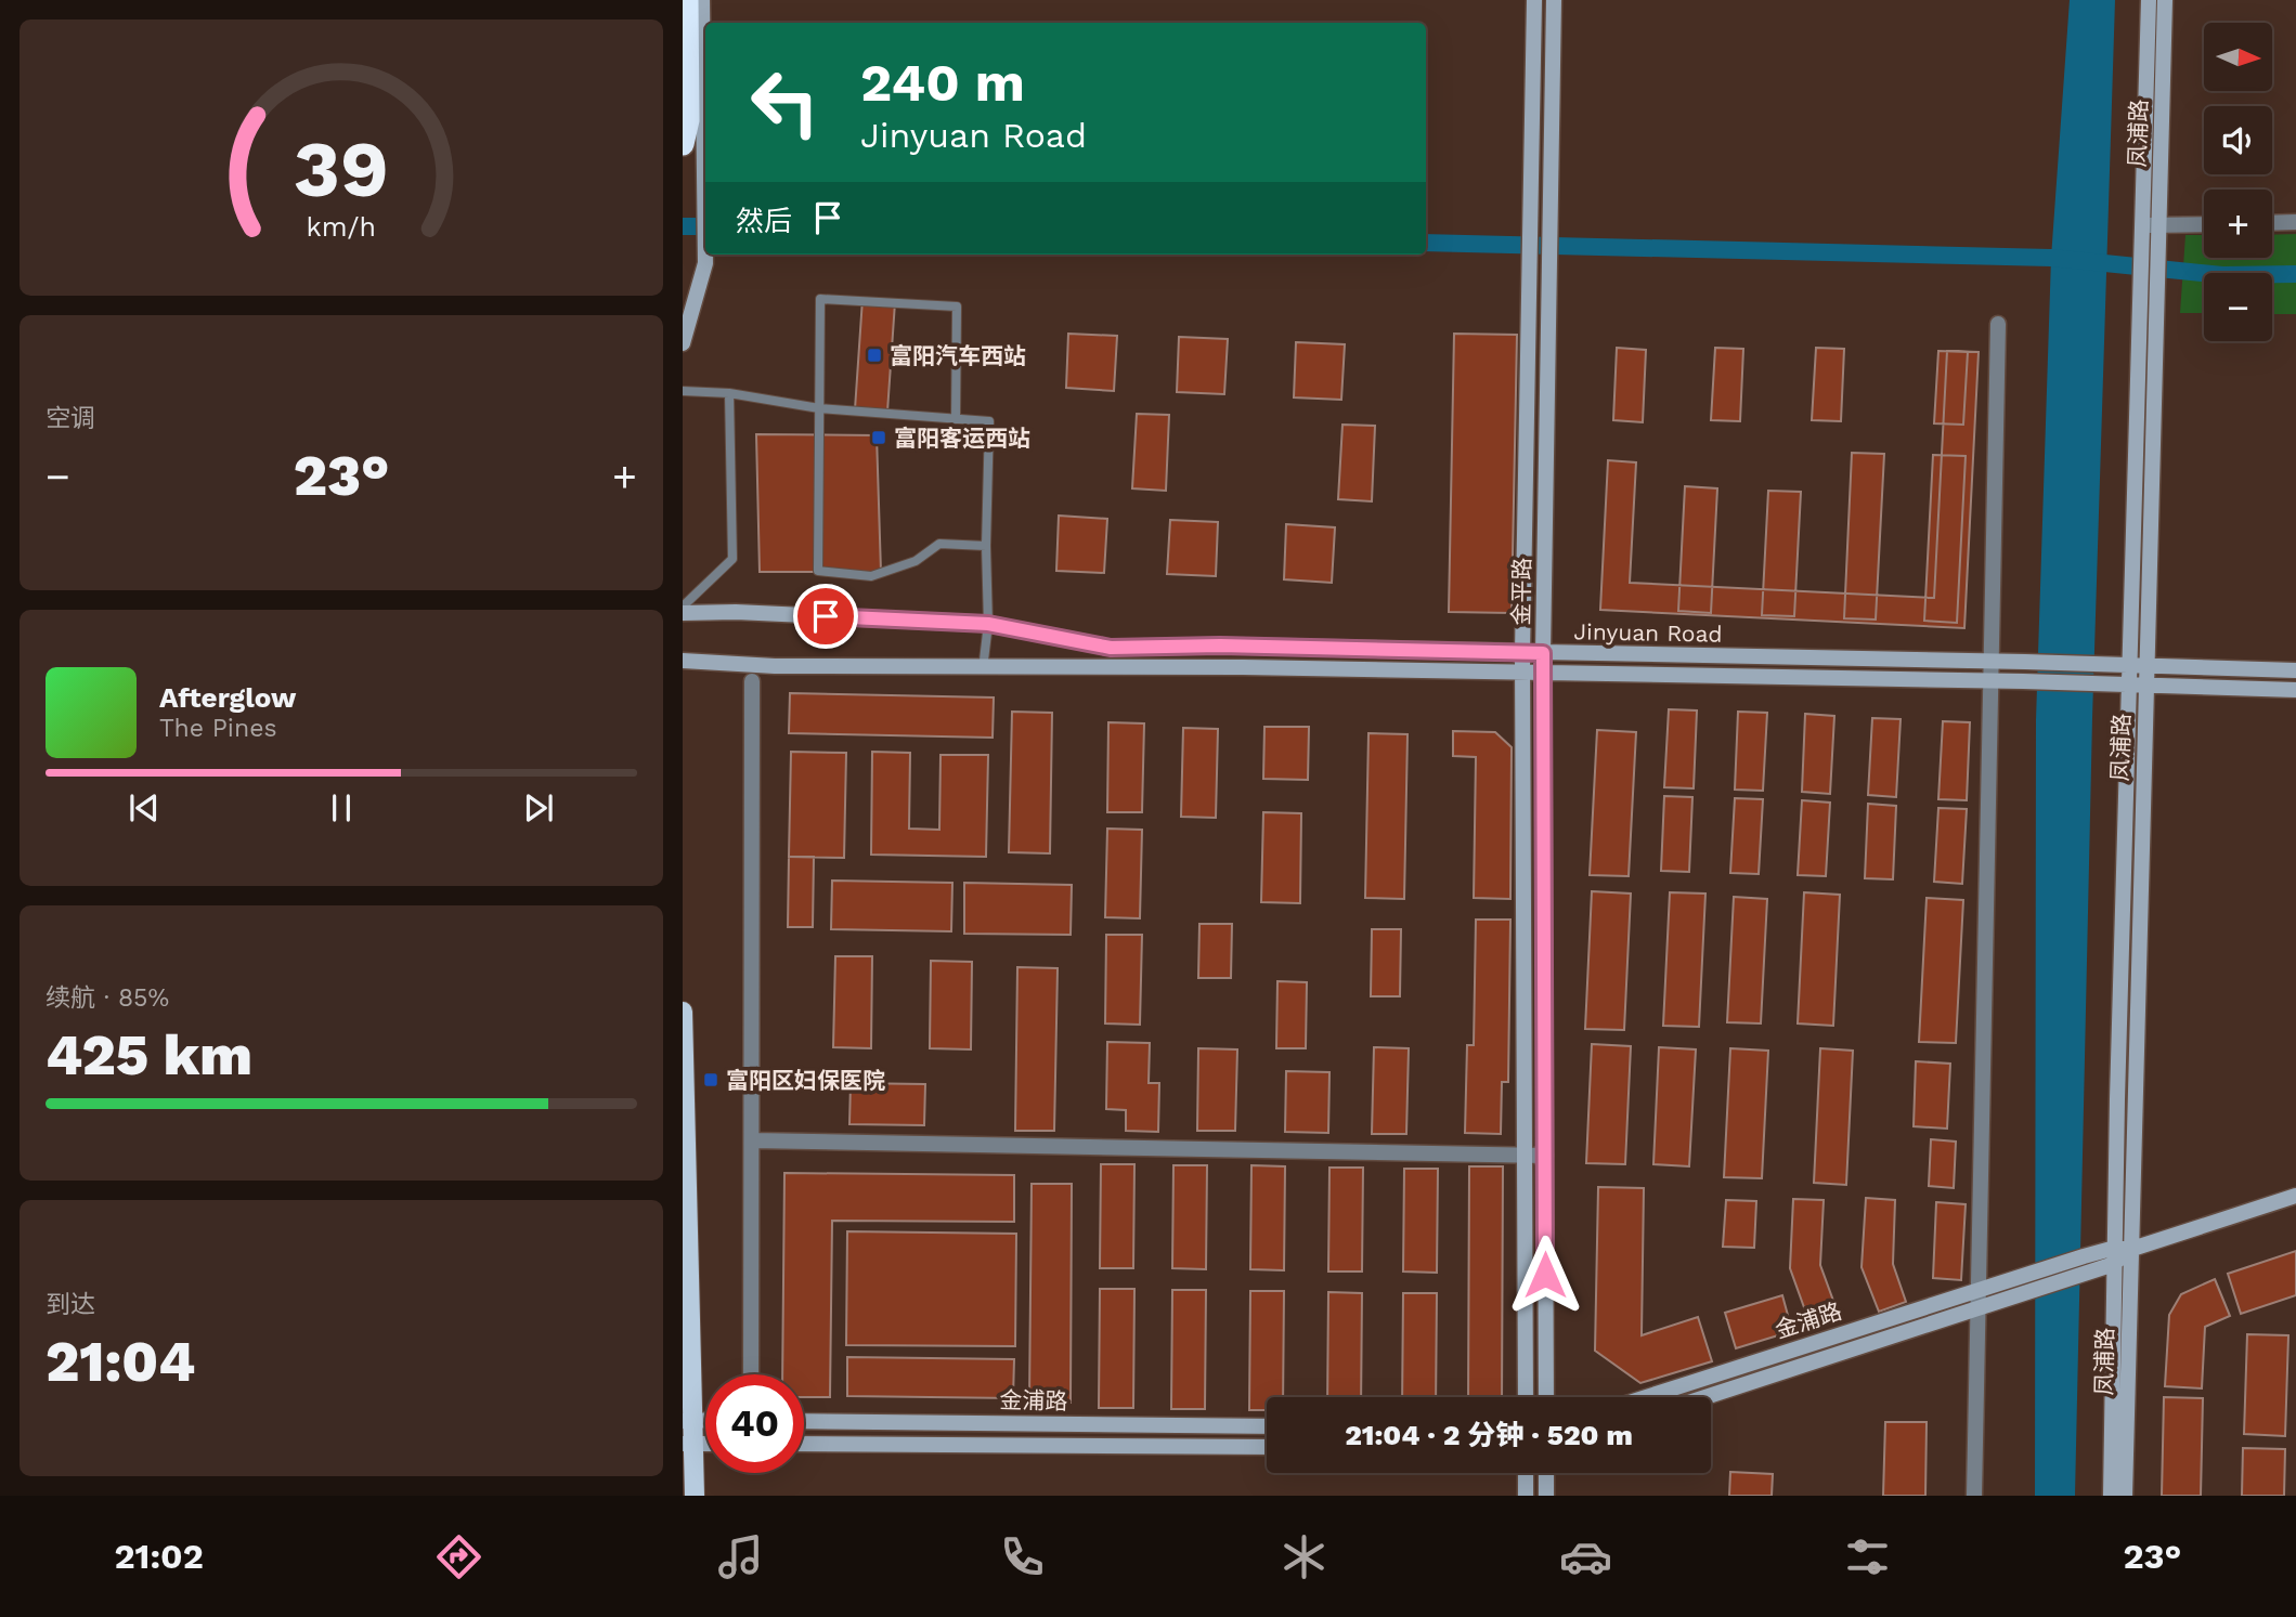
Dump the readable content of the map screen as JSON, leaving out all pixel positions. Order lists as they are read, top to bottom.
{
  "streets": {
    "street": [
      "凤浦路",
      "金平路",
      "Jinyuan Road",
      "金浦路"
    ]
  },
  "crossings": [
    ["凤浦路", "Jinyuan Road"],
    ["金平路", "Jinyuan Road"]
  ],
  "places": {
    "transit": ["富阳汽车西站", "富阳客运西站", "富阳区妇保医院"]
  },
  "north": "right",
  "page": {
    "map_buttons": ["+", "−"],
    "turn": ["240 m", "Jinyuan Road"],
    "then": "然后",
    "tile": [
      "空调",
      ["续航 · 85%", "425 km"],
      ["到达", "21:04"]
    ],
    "heat": ["−", "23°", "+"],
    "song": ["Afterglow", "The Pines"],
    "limit": "40",
    "trip": "21:04 · 2 分钟 · 520 m",
    "tabs": ["21:02", "23°"],
    "gauge": ["39", "km/h"]
  }
}
